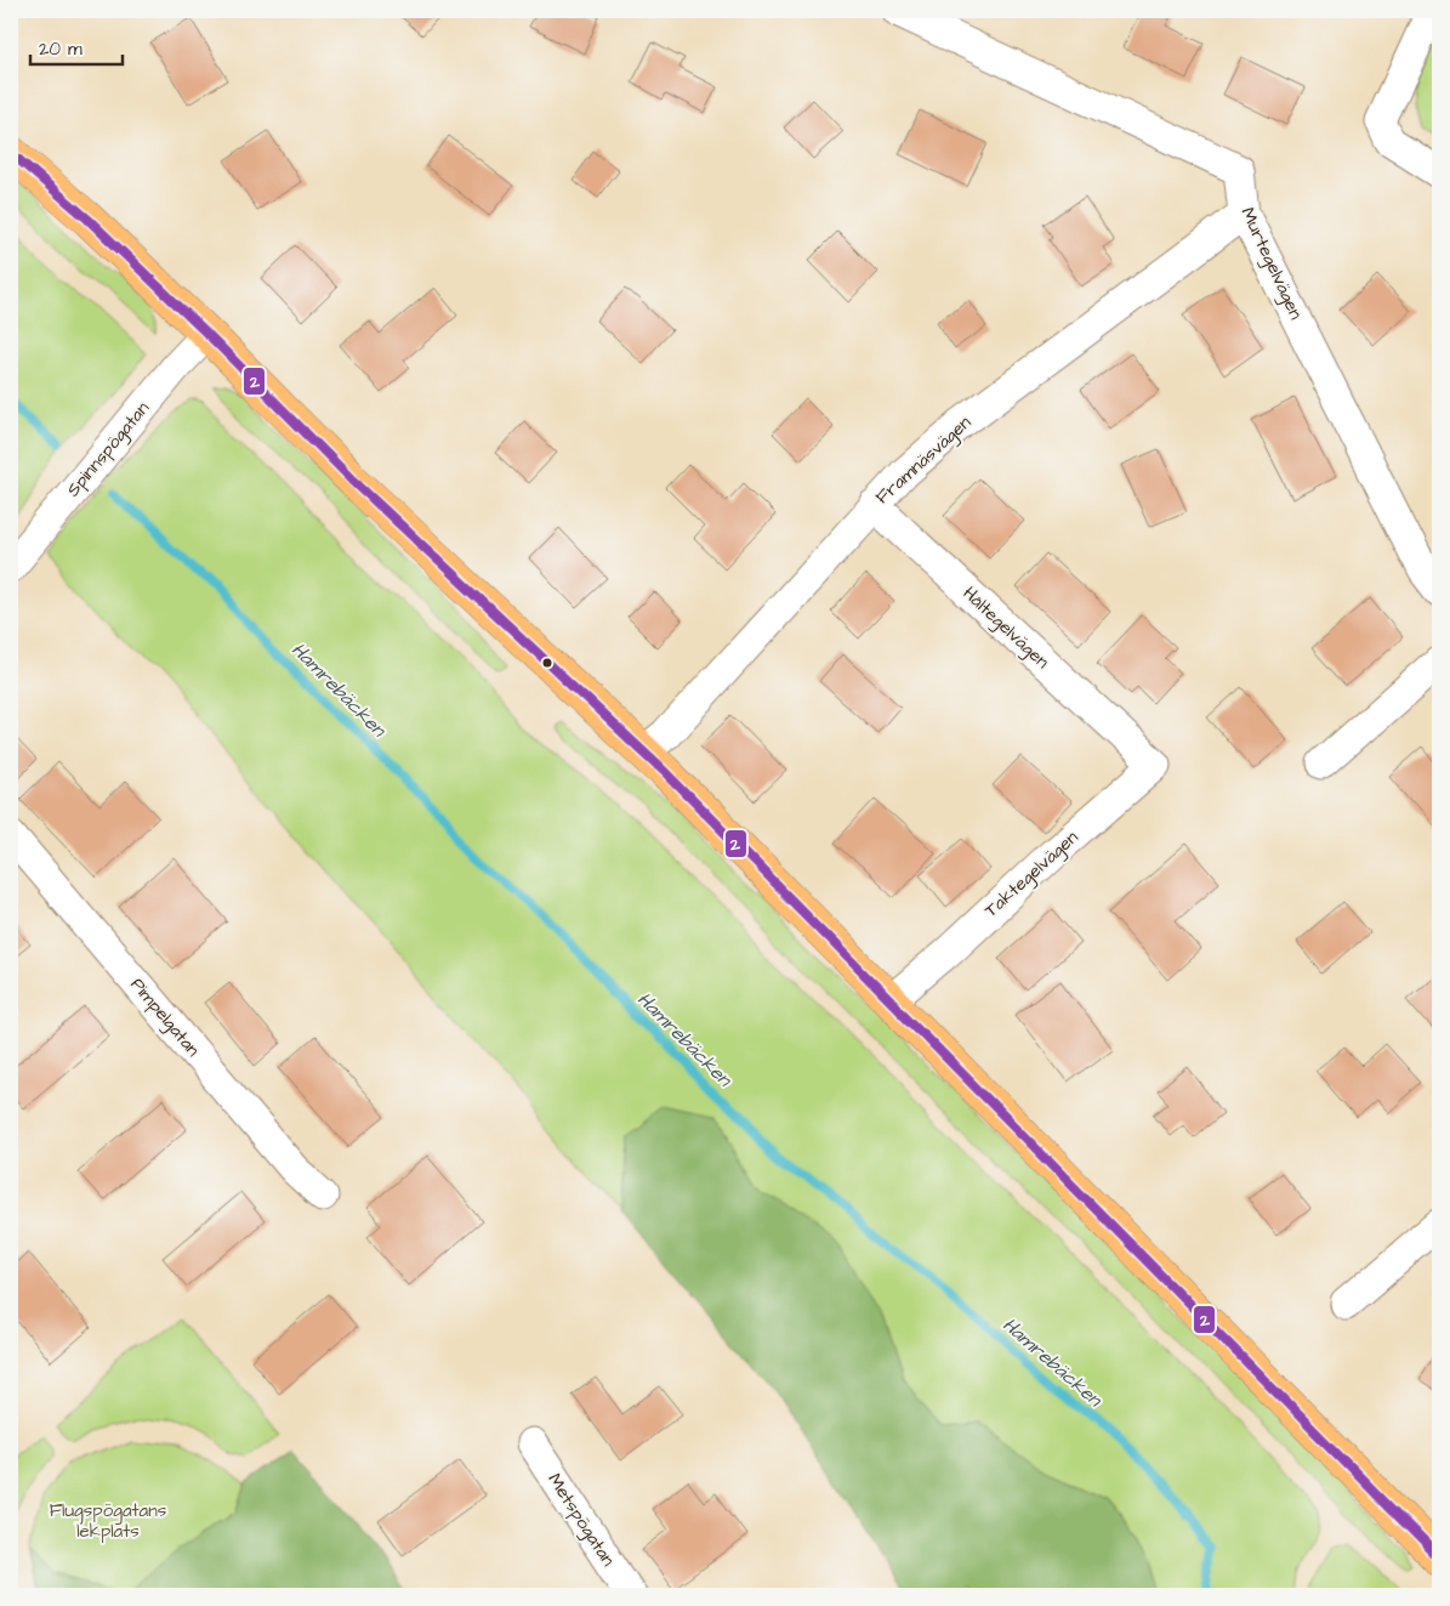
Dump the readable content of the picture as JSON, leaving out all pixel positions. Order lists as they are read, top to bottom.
{
  "streets": {
    "street": [
      "Murtegelvägen",
      "Spinnspögatan",
      "Framnäsvägen",
      "Håltegelvägen",
      "Taktegelvägen",
      "Pimpelgatan",
      "Metspögatan"
    ]
  },
  "crossings": [
    ["Murtegelvägen", "Framnäsvägen"],
    ["Framnäsvägen", "Håltegelvägen"],
    ["Håltegelvägen", "Taktegelvägen"]
  ],
  "water": ["Hamrebäcken"],
  "parks": ["Flugspögatans lekplats"],
  "lines": ["transit line 2"],
  "scale_bar": "20 m"
}
